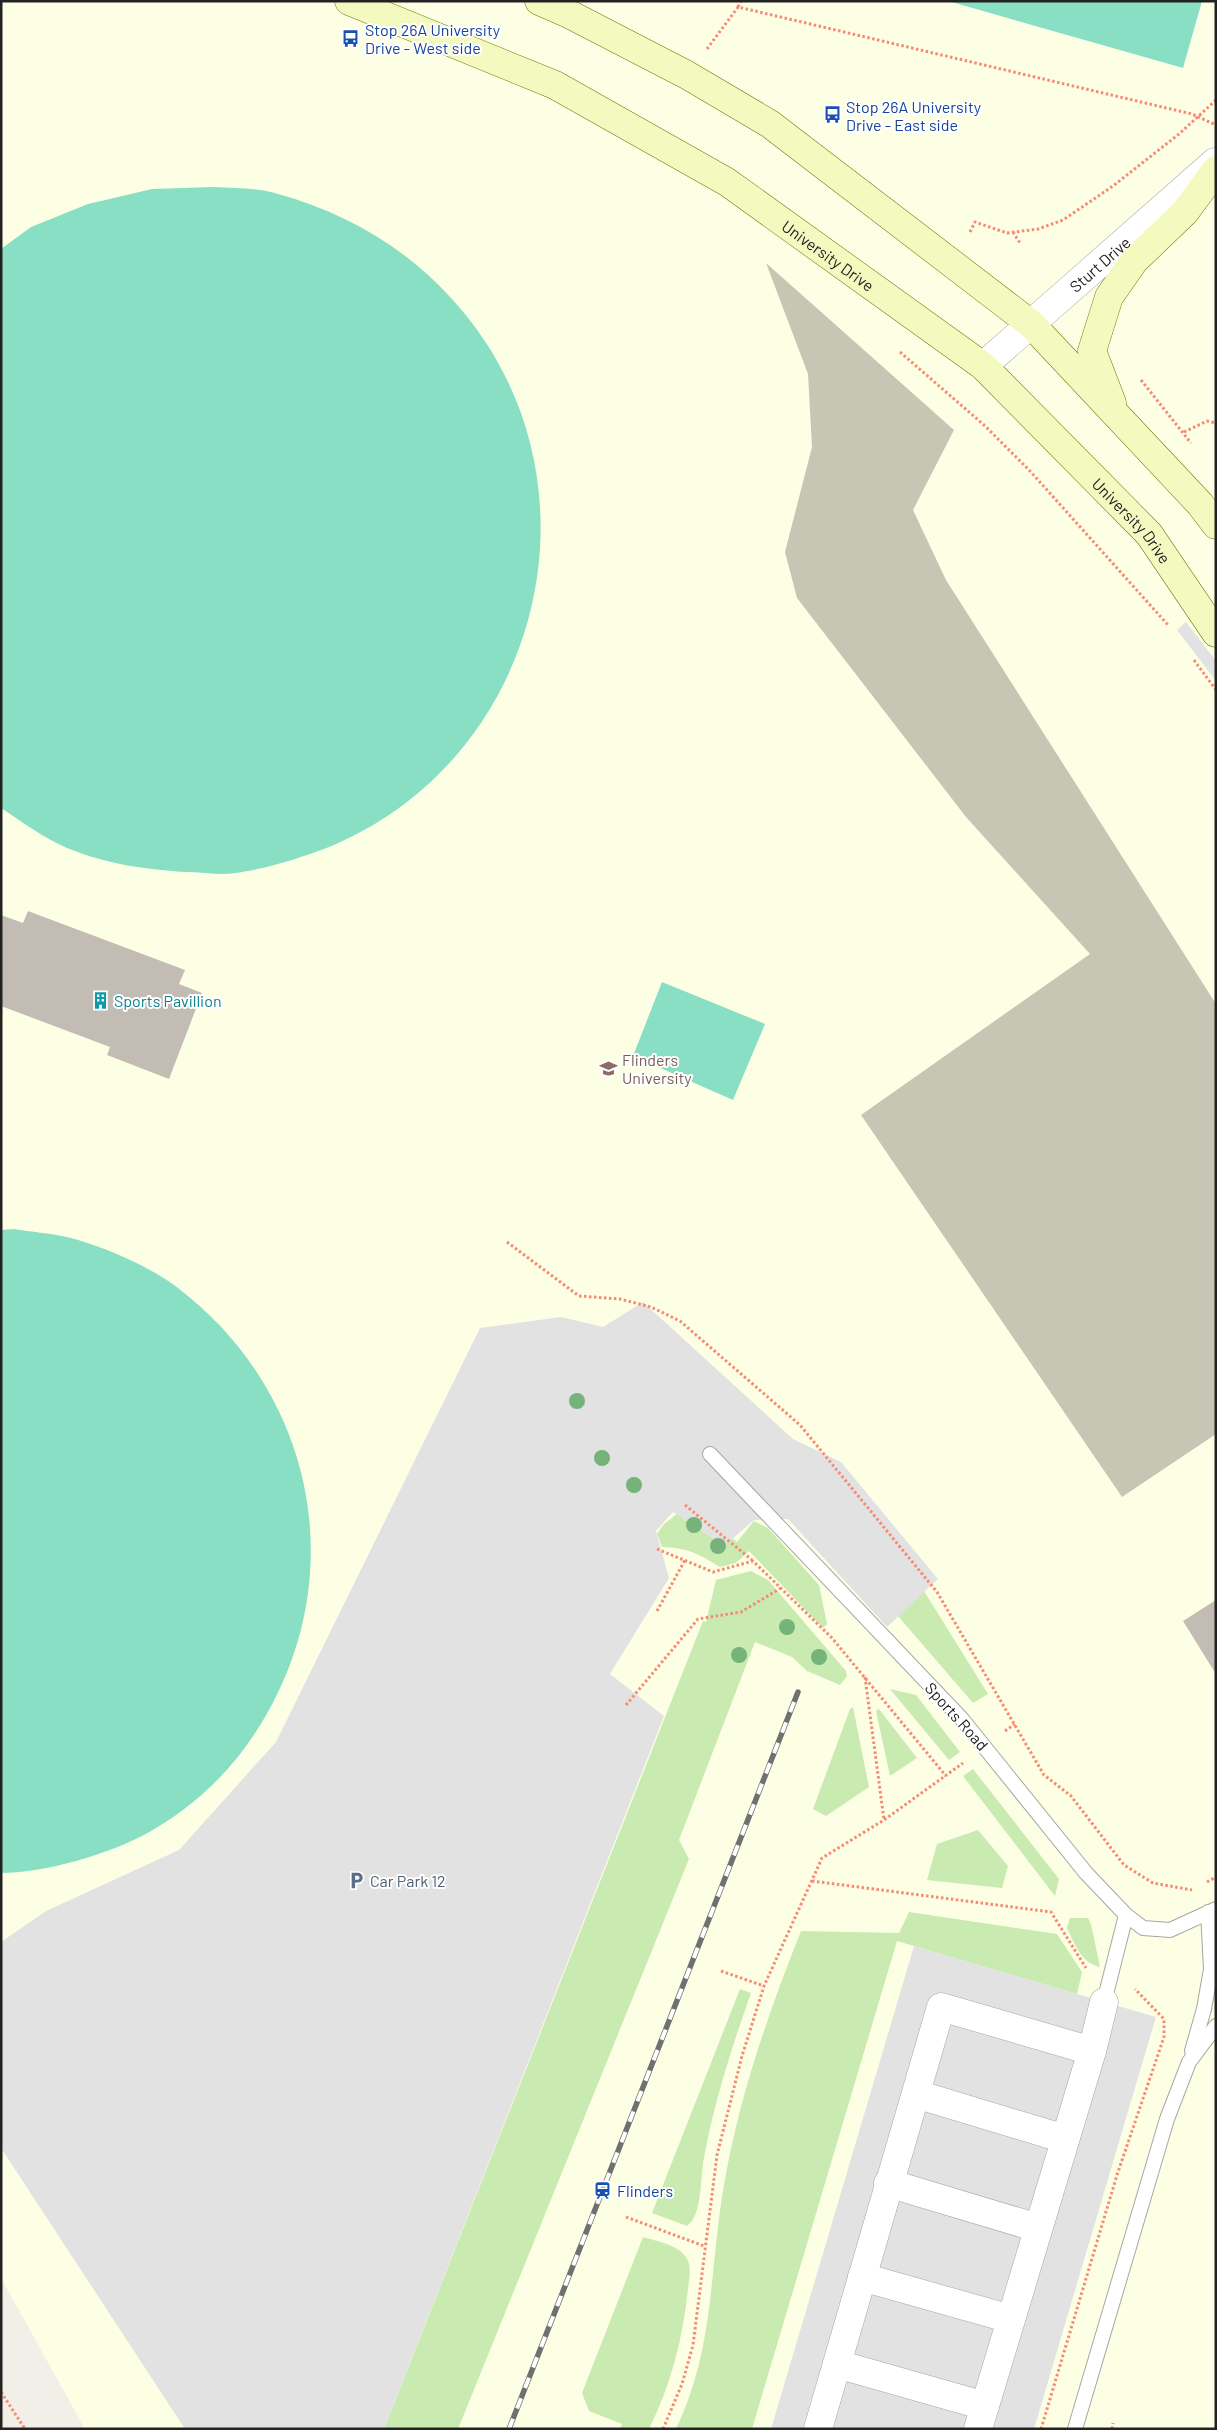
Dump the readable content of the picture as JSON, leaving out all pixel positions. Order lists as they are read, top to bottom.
{
  "streets": {
    "street": ["University Drive", "Sturt Drive"],
    "lane": ["Sports Road"]
  },
  "crossings": [
    ["University Drive", "Sturt Drive"]
  ],
  "places": {
    "bus stop": ["Stop 26A University Drive - West side", "Stop 26A University Drive - East side"],
    "building": ["Sports Pavillion"],
    "school or university": ["Flinders University"],
    "parking": ["Car Park 12"],
    "station": ["Flinders"]
  }
}
